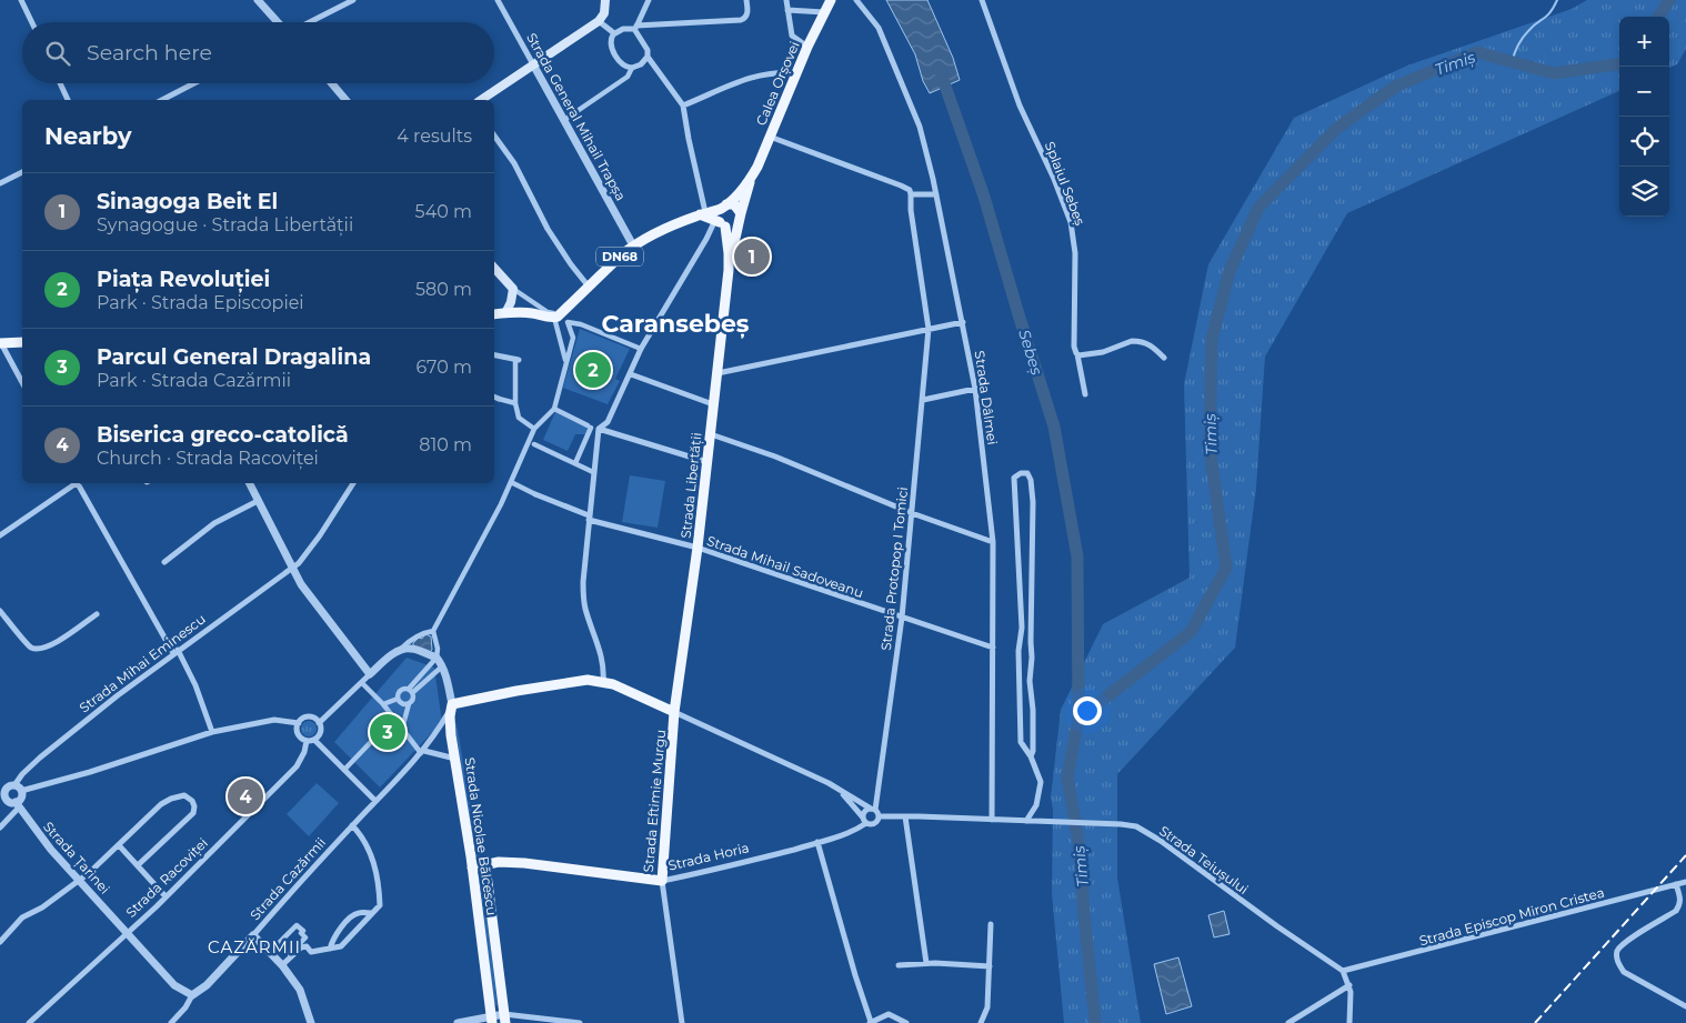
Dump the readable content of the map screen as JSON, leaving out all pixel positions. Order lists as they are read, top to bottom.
{
  "streets": {
    "main road": [
      "Calea Orșovei",
      "DN68",
      "Strada Libertății",
      "Strada Eftimie Murgu",
      "Strada Nicolae Bălcescu",
      "Strada Horia"
    ],
    "street": [
      "Strada General Mihail Trapșa",
      "Splaiul Sebeș",
      "Strada Dâlmei",
      "Strada Mihail Sadoveanu",
      "Strada Protopop I Tomici",
      "Strada Mihai Eminescu",
      "Strada Țarinei",
      "Strada Teiușului",
      "Strada Racoviței",
      "Strada Cazărmii",
      "Strada Episcop Miron Cristea"
    ]
  },
  "crossings": [
    ["Calea Orșovei", "DN68"],
    ["Calea Orșovei", "Strada Libertății"],
    ["Strada General Mihail Trapșa", "DN68"],
    ["DN68", "Strada Libertății"],
    ["Strada Dâlmei", "Strada Mihail Sadoveanu"],
    ["Strada Dâlmei", "Strada Teiușului"],
    ["Strada Libertății", "Strada Mihail Sadoveanu"],
    ["Strada Libertății", "Strada Eftimie Murgu"],
    ["Strada Mihail Sadoveanu", "Strada Protopop I Tomici"],
    ["Strada Protopop I Tomici", "Strada Horia"],
    ["Strada Protopop I Tomici", "Strada Teiușului"],
    ["Strada Eftimie Murgu", "Strada Horia"],
    ["Strada Nicolae Bălcescu", "Strada Horia"],
    ["Strada Nicolae Bălcescu", "Strada Cazărmii"],
    ["Strada Horia", "Strada Teiușului"],
    ["Strada Țarinei", "Strada Racoviței"],
    ["Strada Țarinei", "Strada Cazărmii"],
    ["Strada Teiușului", "Strada Episcop Miron Cristea"]
  ],
  "districts": ["Caransebeș", "CAZĂRMII"],
  "water": ["Timiș", "Sebeș"],
  "page": {
    "map_buttons": ["+", "−"],
    "search": "Search here",
    "heading": ["Nearby", "4 results"],
    "list": [
      {
        "mark": "1",
        "name": "Sinagoga Beit El",
        "note": "Synagogue · Strada Libertății",
        "value": "540 m"
      },
      {
        "mark": "2",
        "name": "Piața Revoluției",
        "note": "Park · Strada Episcopiei",
        "value": "580 m"
      },
      {
        "mark": "3",
        "name": "Parcul General Dragalina",
        "note": "Park · Strada Cazărmii",
        "value": "670 m"
      },
      {
        "mark": "4",
        "name": "Biserica greco-catolică",
        "note": "Church · Strada Racoviței",
        "value": "810 m"
      }
    ],
    "pins": [
      "1",
      "2",
      "3",
      "4"
    ]
  }
}
